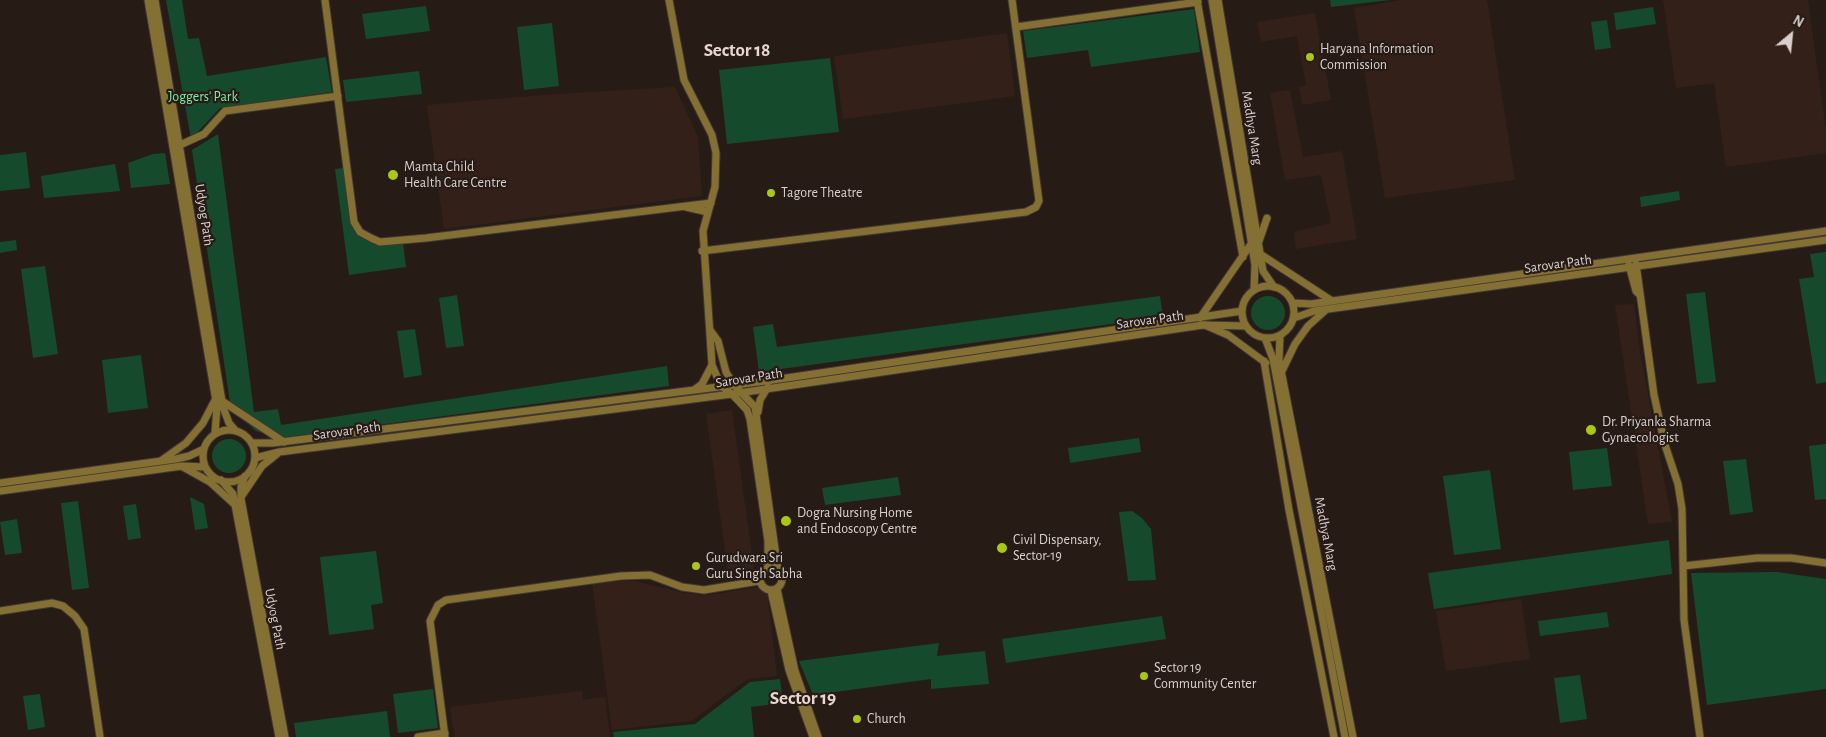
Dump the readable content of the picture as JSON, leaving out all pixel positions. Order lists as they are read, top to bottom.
{
  "streets": {
    "main road": ["Madhya Marg", "Udyog Path", "Sarovar Path"]
  },
  "crossings": [
    ["Madhya Marg", "Sarovar Path"],
    ["Udyog Path", "Sarovar Path"]
  ],
  "districts": ["Sector 18", "Sector 19"],
  "parks": ["Joggers' Park"],
  "places": [
    "Haryana Information Commission",
    "Mamta Child Health Care Centre",
    "Tagore Theatre",
    "Dr. Priyanka Sharma Gynaecologist",
    "Dogra Nursing Home and Endoscopy Centre",
    "Civil Dispensary, Sector-19",
    "Gurudwara Sri Guru Singh Sabha",
    "Sector 19 Community Center",
    "Church"
  ],
  "north": "top right"
}
